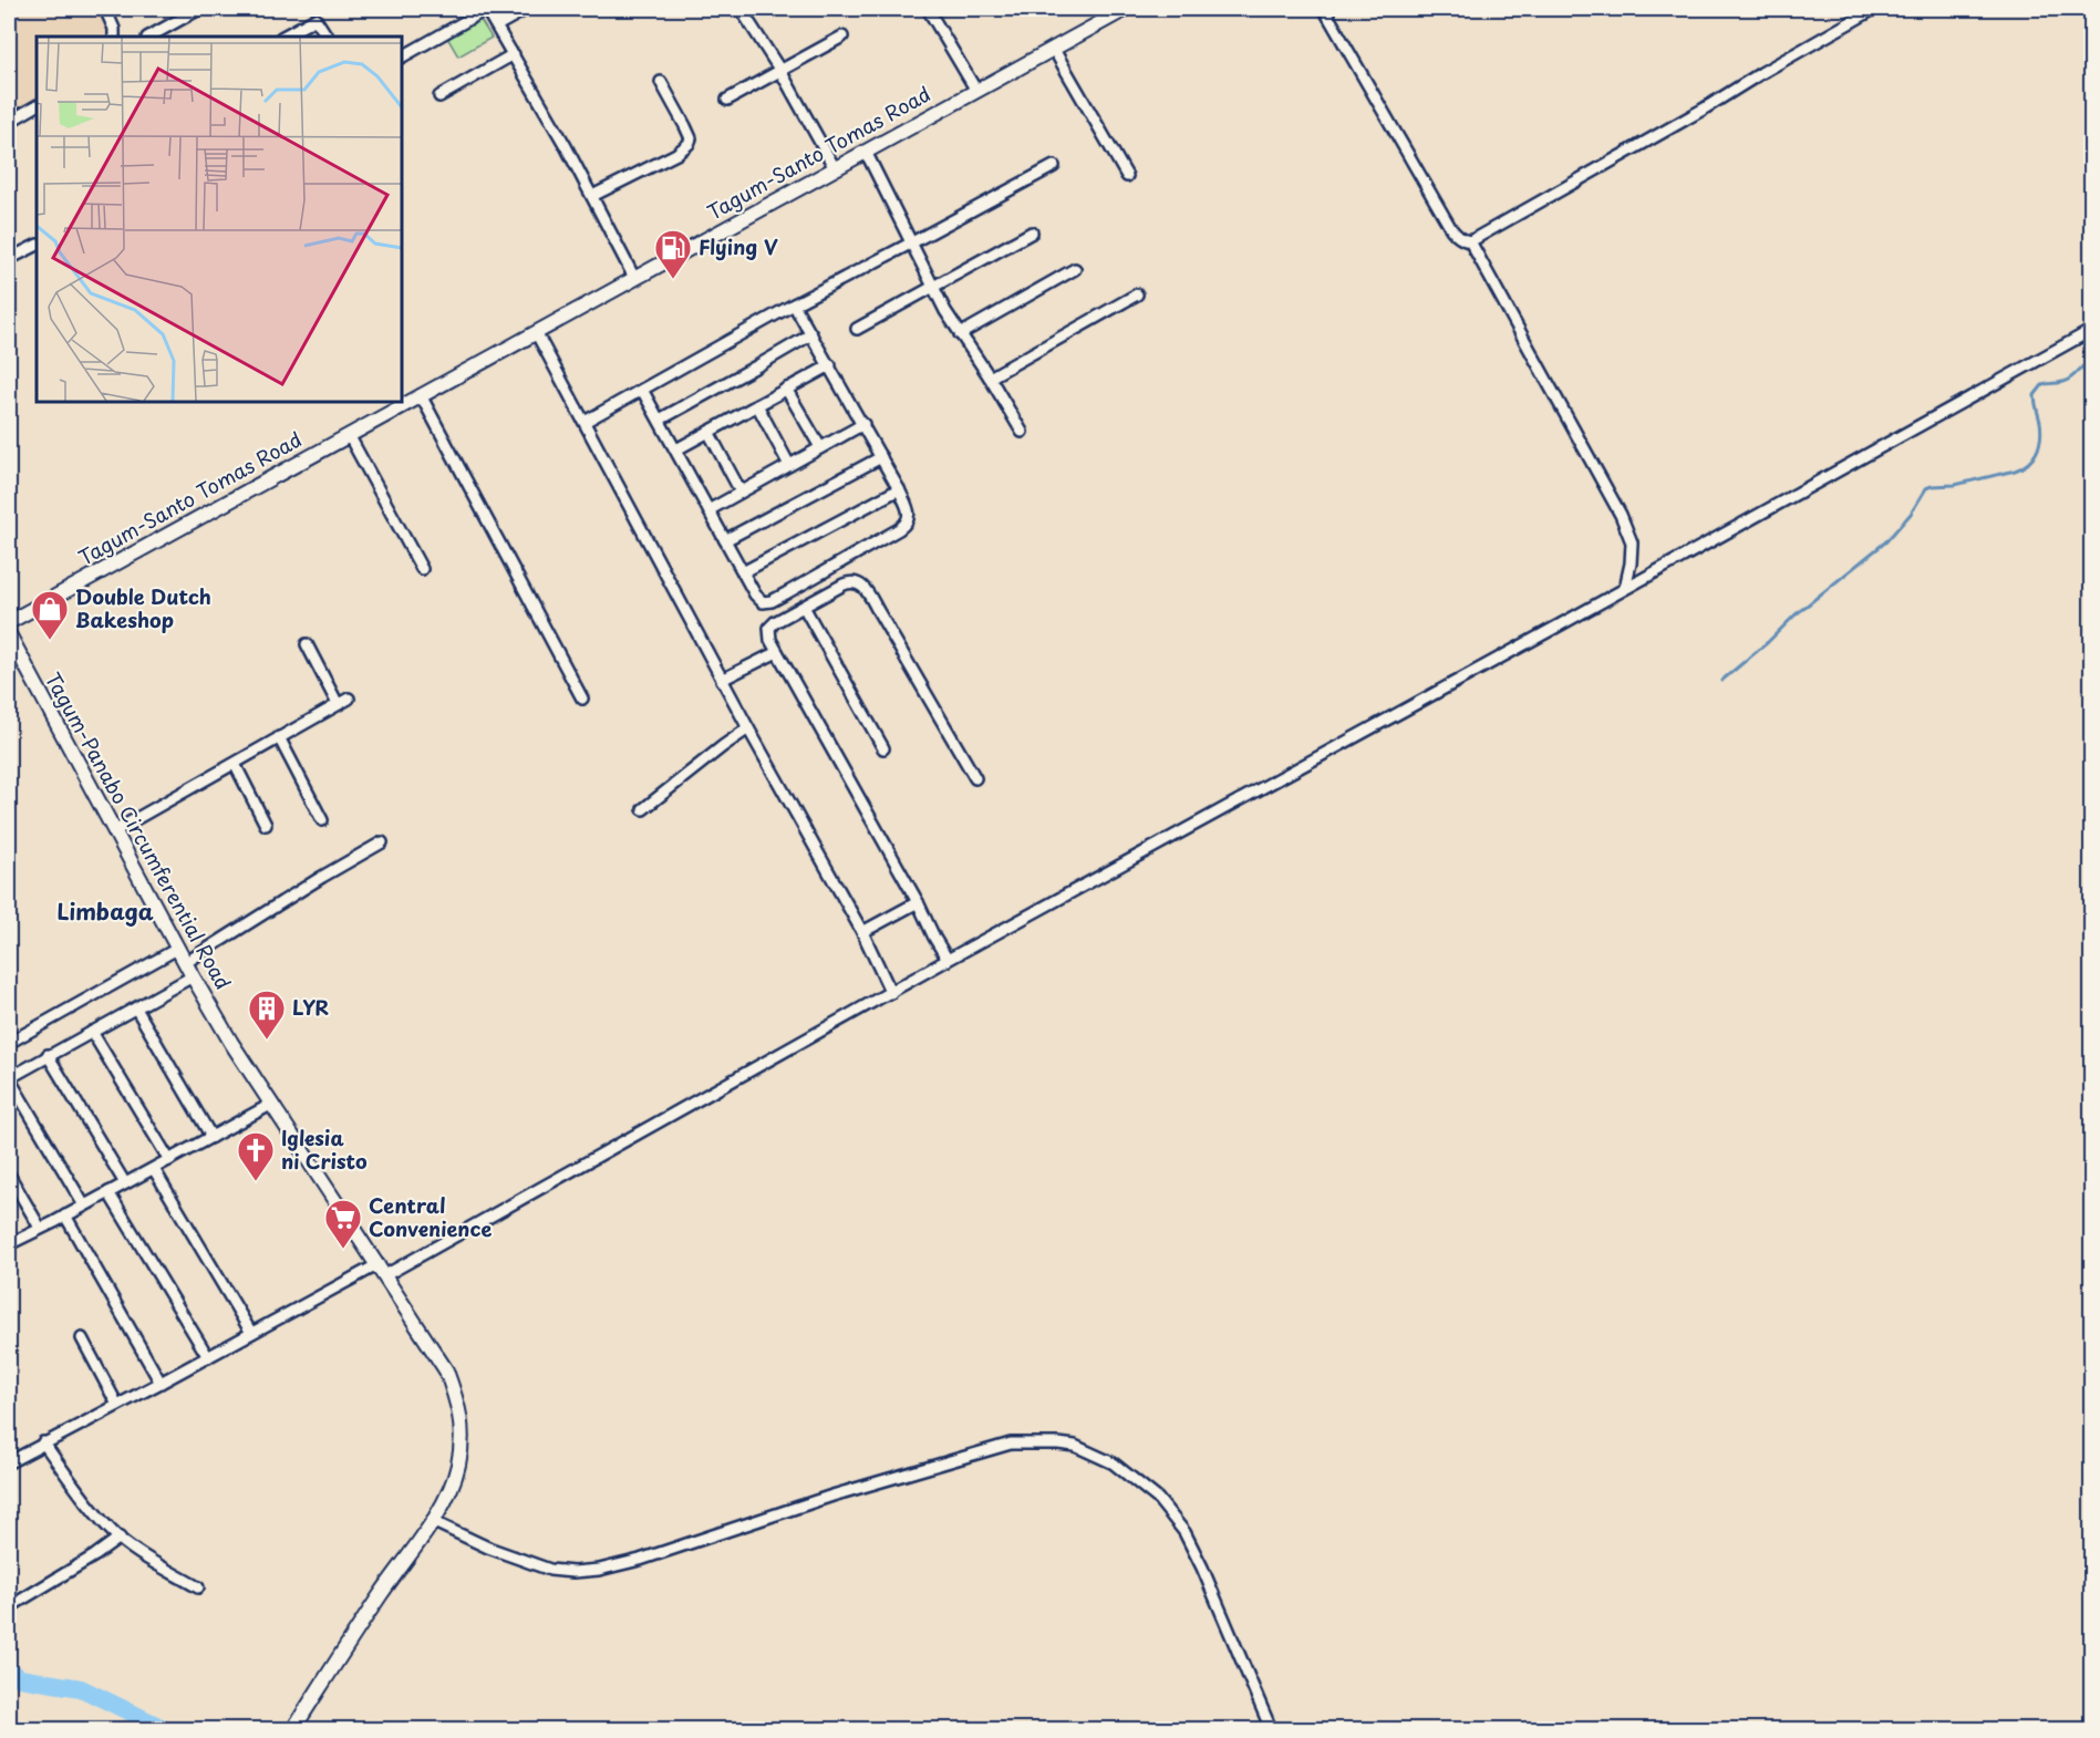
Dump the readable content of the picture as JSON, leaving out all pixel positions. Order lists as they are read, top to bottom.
{
  "streets": {
    "main road": ["Tagum-Santo Tomas Road", "Tagum-Panabo Circumferential Road"]
  },
  "districts": ["Limbaga"],
  "places": {
    "fuel station": ["Flying V"],
    "shop": ["Double Dutch Bakeshop"],
    "building": ["LYR"],
    "church": ["Iglesia ni Cristo"],
    "supermarket": ["Central Convenience"]
  }
}
